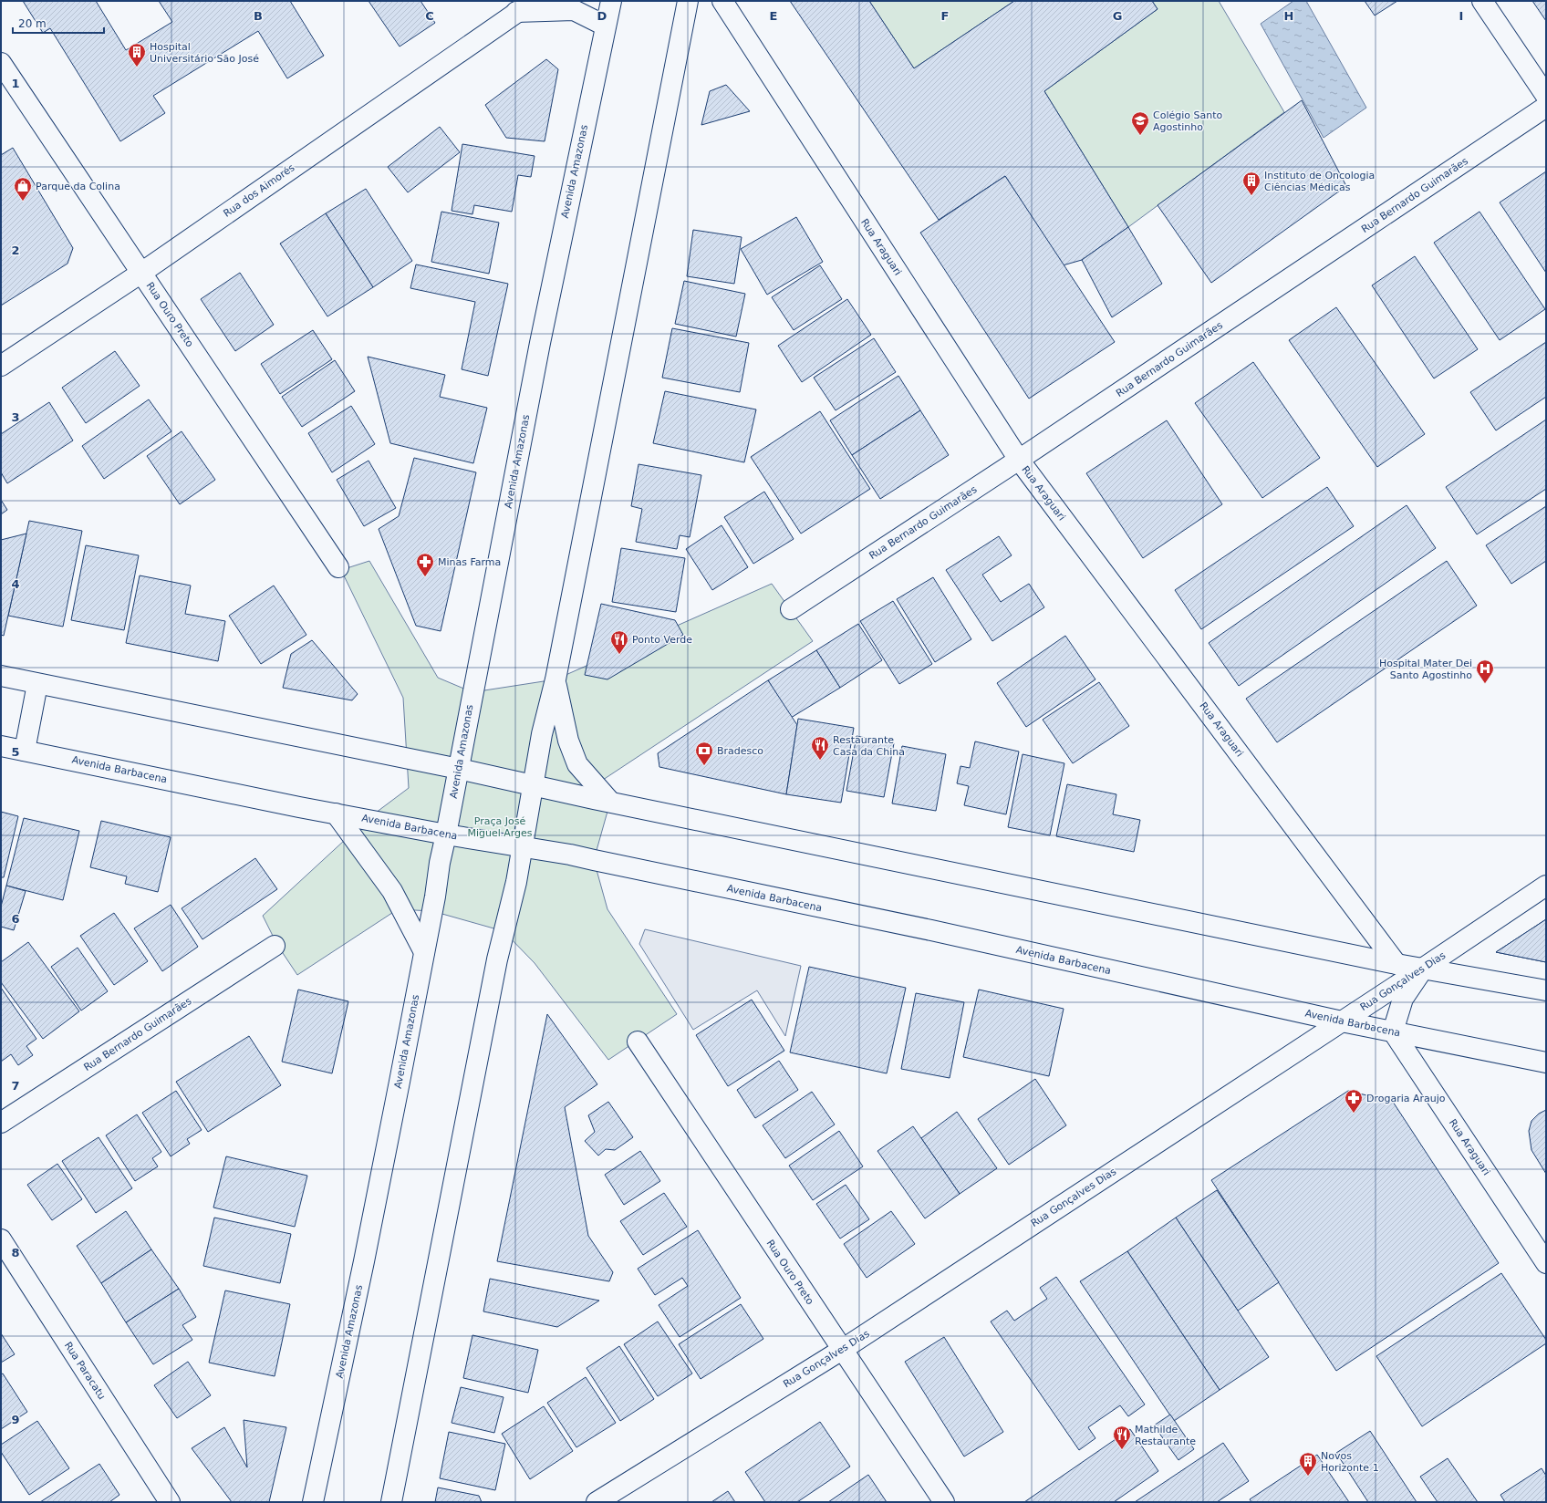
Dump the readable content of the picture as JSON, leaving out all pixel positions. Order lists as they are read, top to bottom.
{
  "streets": {
    "main road": [
      "Avenida Amazonas",
      "Rua dos Aimorés",
      "Rua Bernardo Guimarães",
      "Rua Araguari",
      "Rua Ouro Preto",
      "Avenida Barbacena",
      "Rua Gonçalves Dias",
      "Rua Paracatu"
    ]
  },
  "crossings": [
    ["Avenida Amazonas", "Avenida Barbacena"],
    ["Rua dos Aimorés", "Rua Ouro Preto"],
    ["Rua Bernardo Guimarães", "Rua Araguari"],
    ["Rua Araguari", "Avenida Barbacena"],
    ["Rua Ouro Preto", "Rua Gonçalves Dias"],
    ["Avenida Barbacena", "Rua Gonçalves Dias"]
  ],
  "parks": ["Praça José Miguel Arges"],
  "places": {
    "building": ["Hospital Universitário São José", "Instituto de Oncologia Ciências Médicas", "Novos Horizonte 1"],
    "school or university": ["Colégio Santo Agostinho"],
    "shop": ["Parque da Colina"],
    "pharmacy": ["Minas Farma", "Drogaria Araujo"],
    "restaurant": ["Ponto Verde", "Restaurante Casa da China", "Mathilde Restaurante"],
    "hospital": ["Hospital Mater Dei Santo Agostinho"],
    "bank": ["Bradesco"]
  },
  "scale_bar": "20 m",
  "grid": {
    "columns": [
      "B",
      "C",
      "D",
      "E",
      "F",
      "G",
      "H",
      "I"
    ],
    "rows": [
      "1",
      "2",
      "3",
      "4",
      "5",
      "6",
      "7",
      "8",
      "9"
    ]
  }
}
